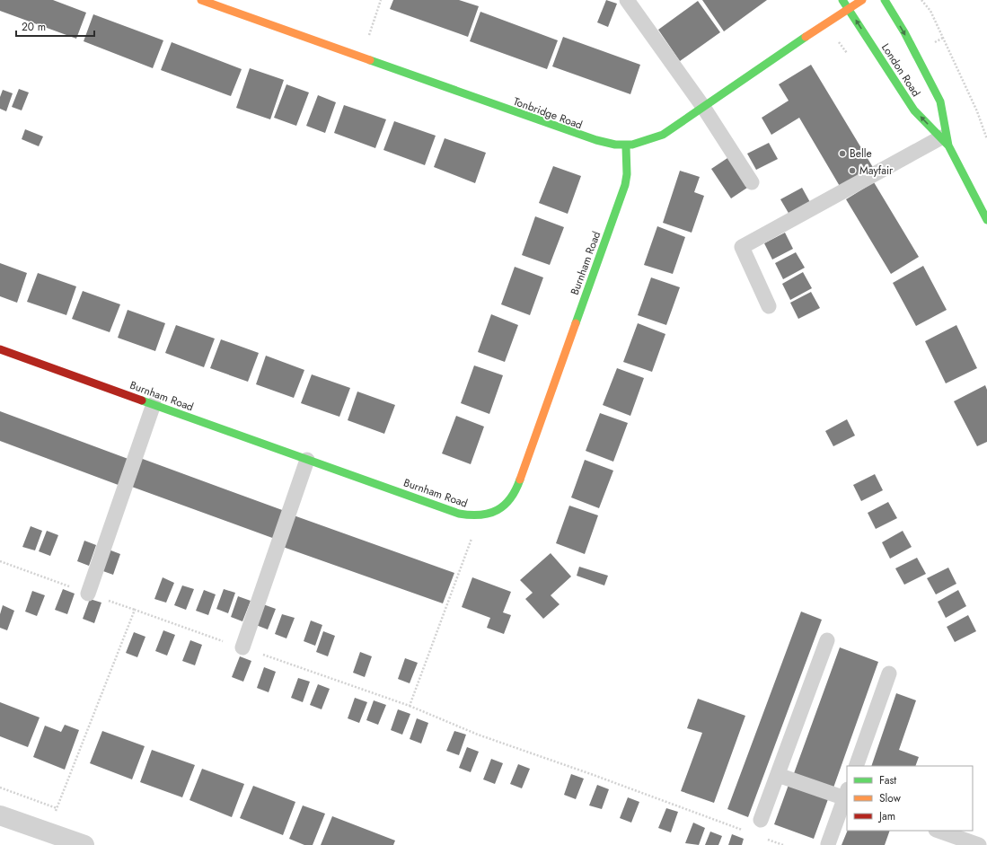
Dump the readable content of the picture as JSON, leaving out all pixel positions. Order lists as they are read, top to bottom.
{
  "streets": {
    "street": ["London Road", "Tonbridge Road", "Burnham Road"]
  },
  "crossings": [
    ["London Road", "Tonbridge Road"],
    ["Tonbridge Road", "Burnham Road"]
  ],
  "places": ["Belle", "Mayfair"],
  "legend": ["Fast", "Slow", "Jam"],
  "scale_bar": "20 m"
}
